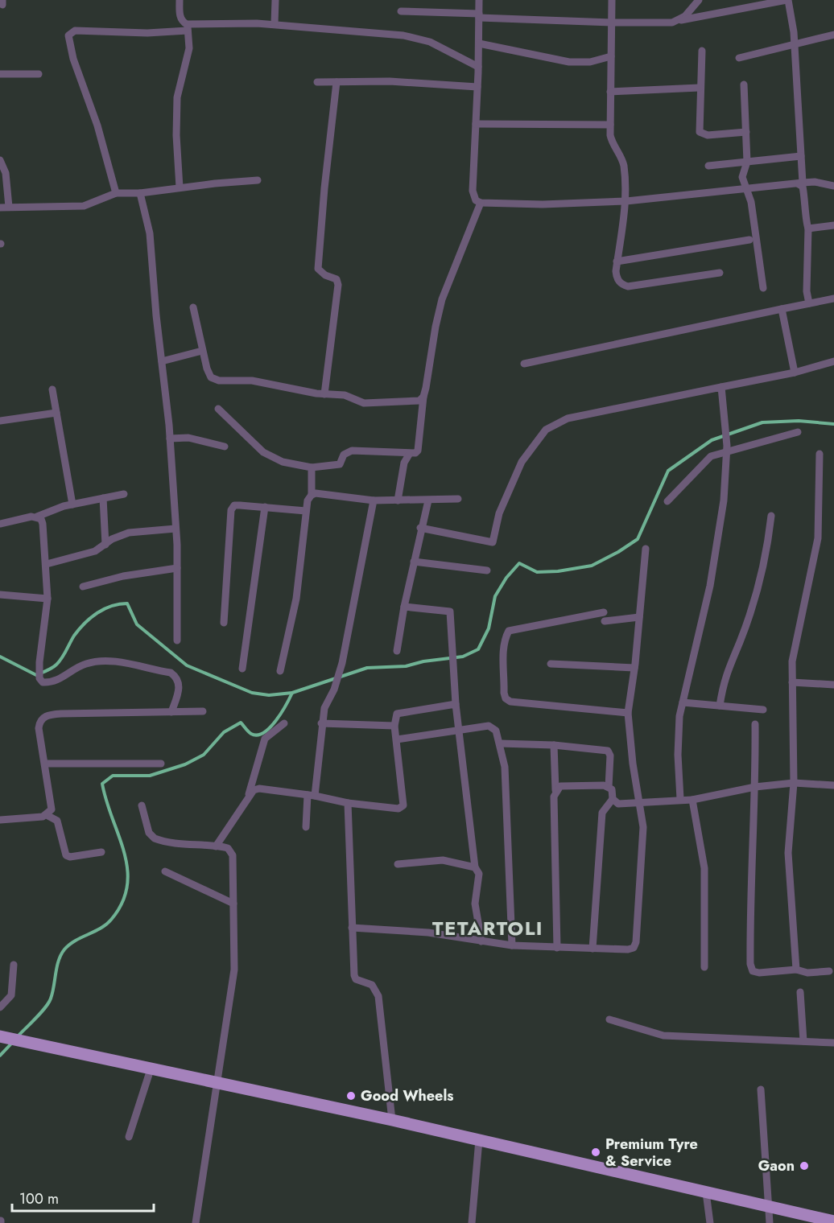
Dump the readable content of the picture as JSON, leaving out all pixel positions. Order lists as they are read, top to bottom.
{
  "districts": ["TETARTOLI"],
  "places": ["Good Wheels", "Premium Tyre & Service", "Gaon"],
  "scale_bar": "100 m"
}
